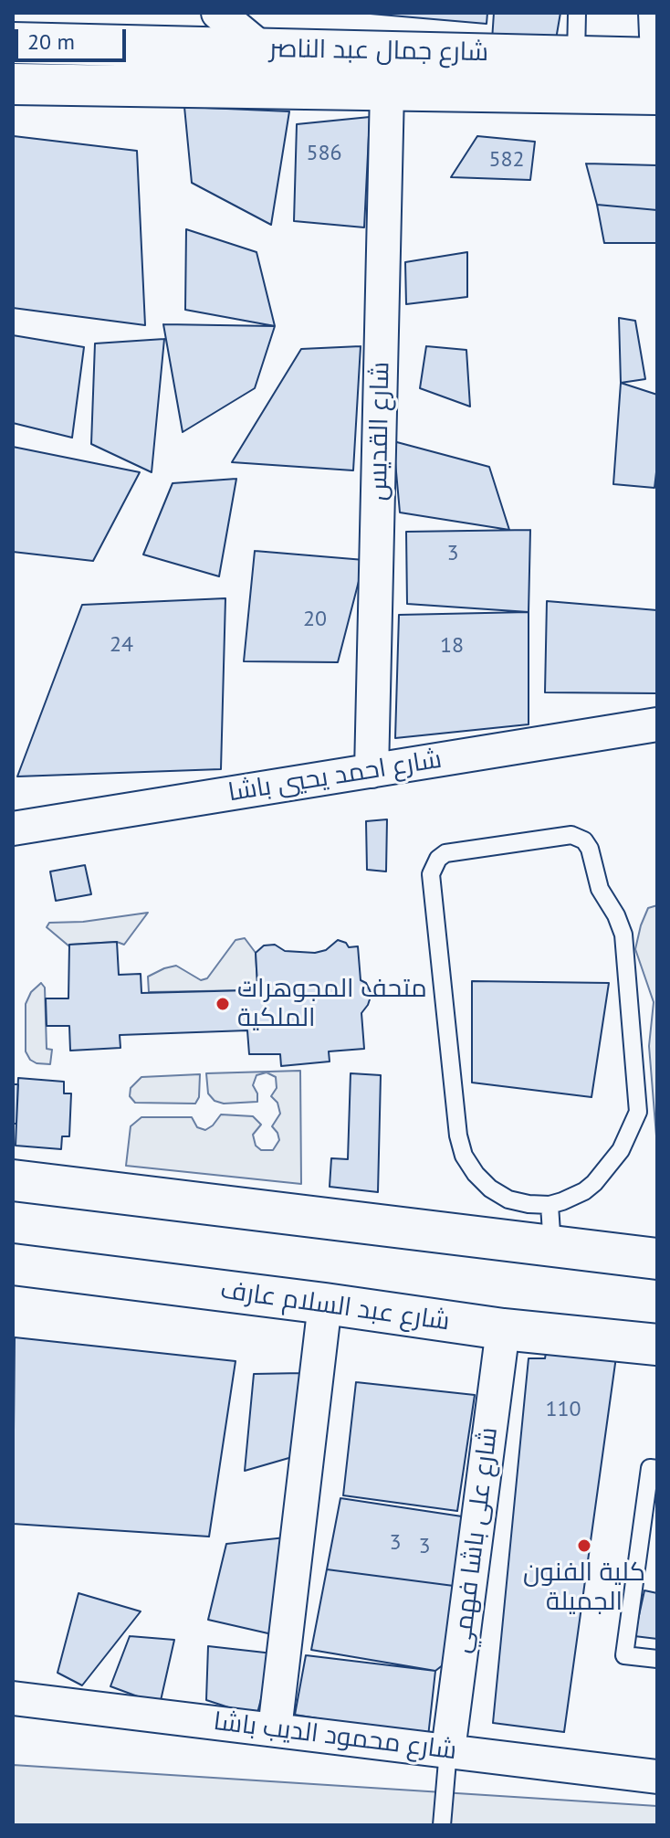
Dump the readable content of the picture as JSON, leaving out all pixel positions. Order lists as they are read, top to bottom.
{
  "streets": {
    "street": [
      "شارع جمال عبد الناصر",
      "شارع القديس",
      "شارع احمد يحيي باشا",
      "شارع عبد السلام عارف",
      "شارع على باشا فهمي",
      "شارع محمود الديب باشا"
    ]
  },
  "crossings": [
    ["شارع جمال عبد الناصر", "شارع القديس"],
    ["شارع القديس", "شارع احمد يحيي باشا"],
    ["شارع عبد السلام عارف", "شارع على باشا فهمي"],
    ["شارع على باشا فهمي", "شارع محمود الديب باشا"]
  ],
  "places": ["متحف المجوهرات الملكية", "كلية الفنون الجميلة"],
  "house_numbers": [
    "586",
    "582",
    "3",
    "20",
    "24",
    "18",
    "110",
    "3",
    "3"
  ],
  "scale_bar": "20 m"
}
